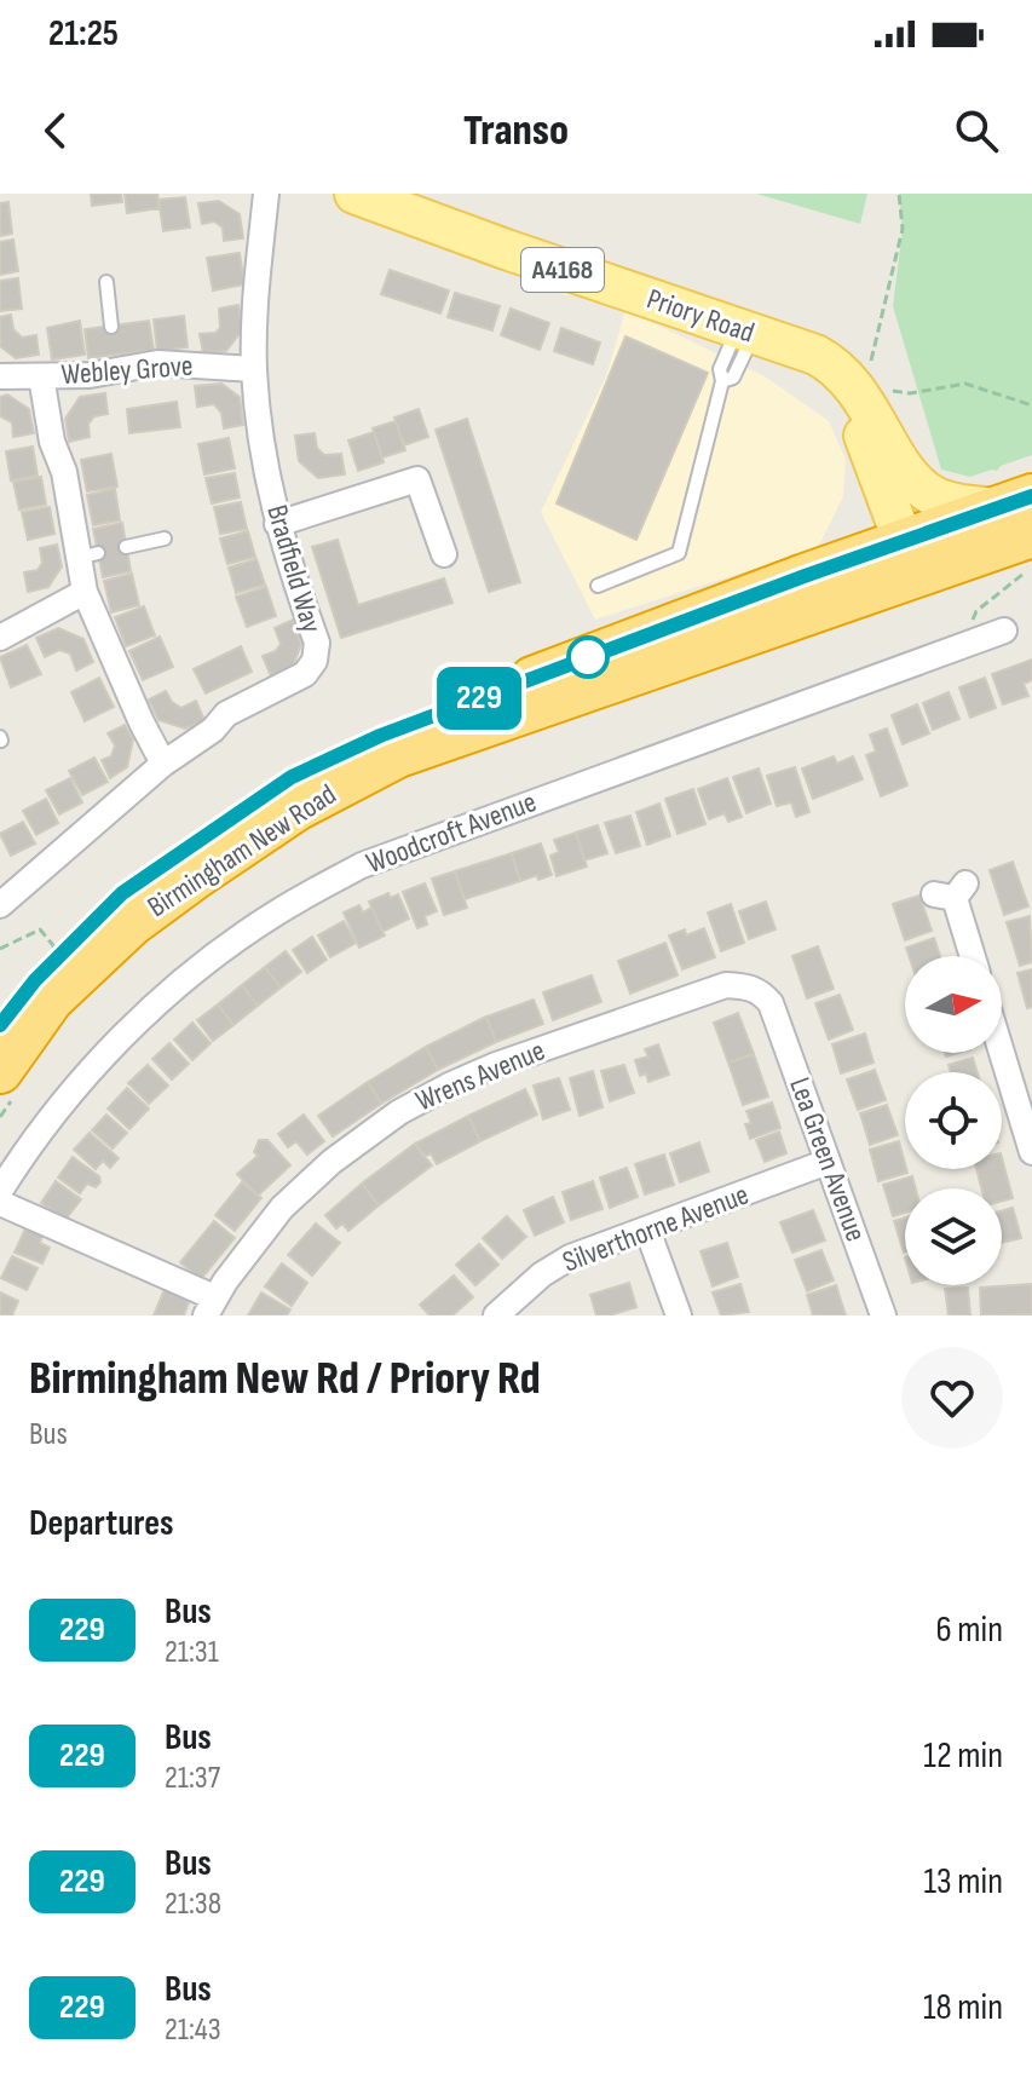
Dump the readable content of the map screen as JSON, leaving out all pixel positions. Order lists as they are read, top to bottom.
{
  "streets": {
    "highway": ["Birmingham New Road"],
    "main road": ["A4168", "Priory Road"],
    "street": [
      "Webley Grove",
      "Bradfield Way",
      "Woodcroft Avenue",
      "Wrens Avenue",
      "Lea Green Avenue",
      "Silverthorne Avenue"
    ]
  },
  "crossings": [
    ["Priory Road", "Birmingham New Road"],
    ["Webley Grove", "Bradfield Way"],
    ["Wrens Avenue", "Lea Green Avenue"],
    ["Lea Green Avenue", "Silverthorne Avenue"]
  ],
  "lines": ["bus line 229"],
  "north": "right",
  "page": {
    "status": "21:25",
    "header": "Transo",
    "on_map": "229",
    "heading": [
      ["Birmingham New Rd / Priory Rd", "Bus"],
      "Departures"
    ],
    "list": [
      {
        "mark": "229",
        "name": "Bus",
        "note": "21:31",
        "value": "6 min"
      },
      {
        "mark": "229",
        "name": "Bus",
        "note": "21:37",
        "value": "12 min"
      },
      {
        "mark": "229",
        "name": "Bus",
        "note": "21:38",
        "value": "13 min"
      },
      {
        "mark": "229",
        "name": "Bus",
        "note": "21:43",
        "value": "18 min"
      }
    ]
  }
}
